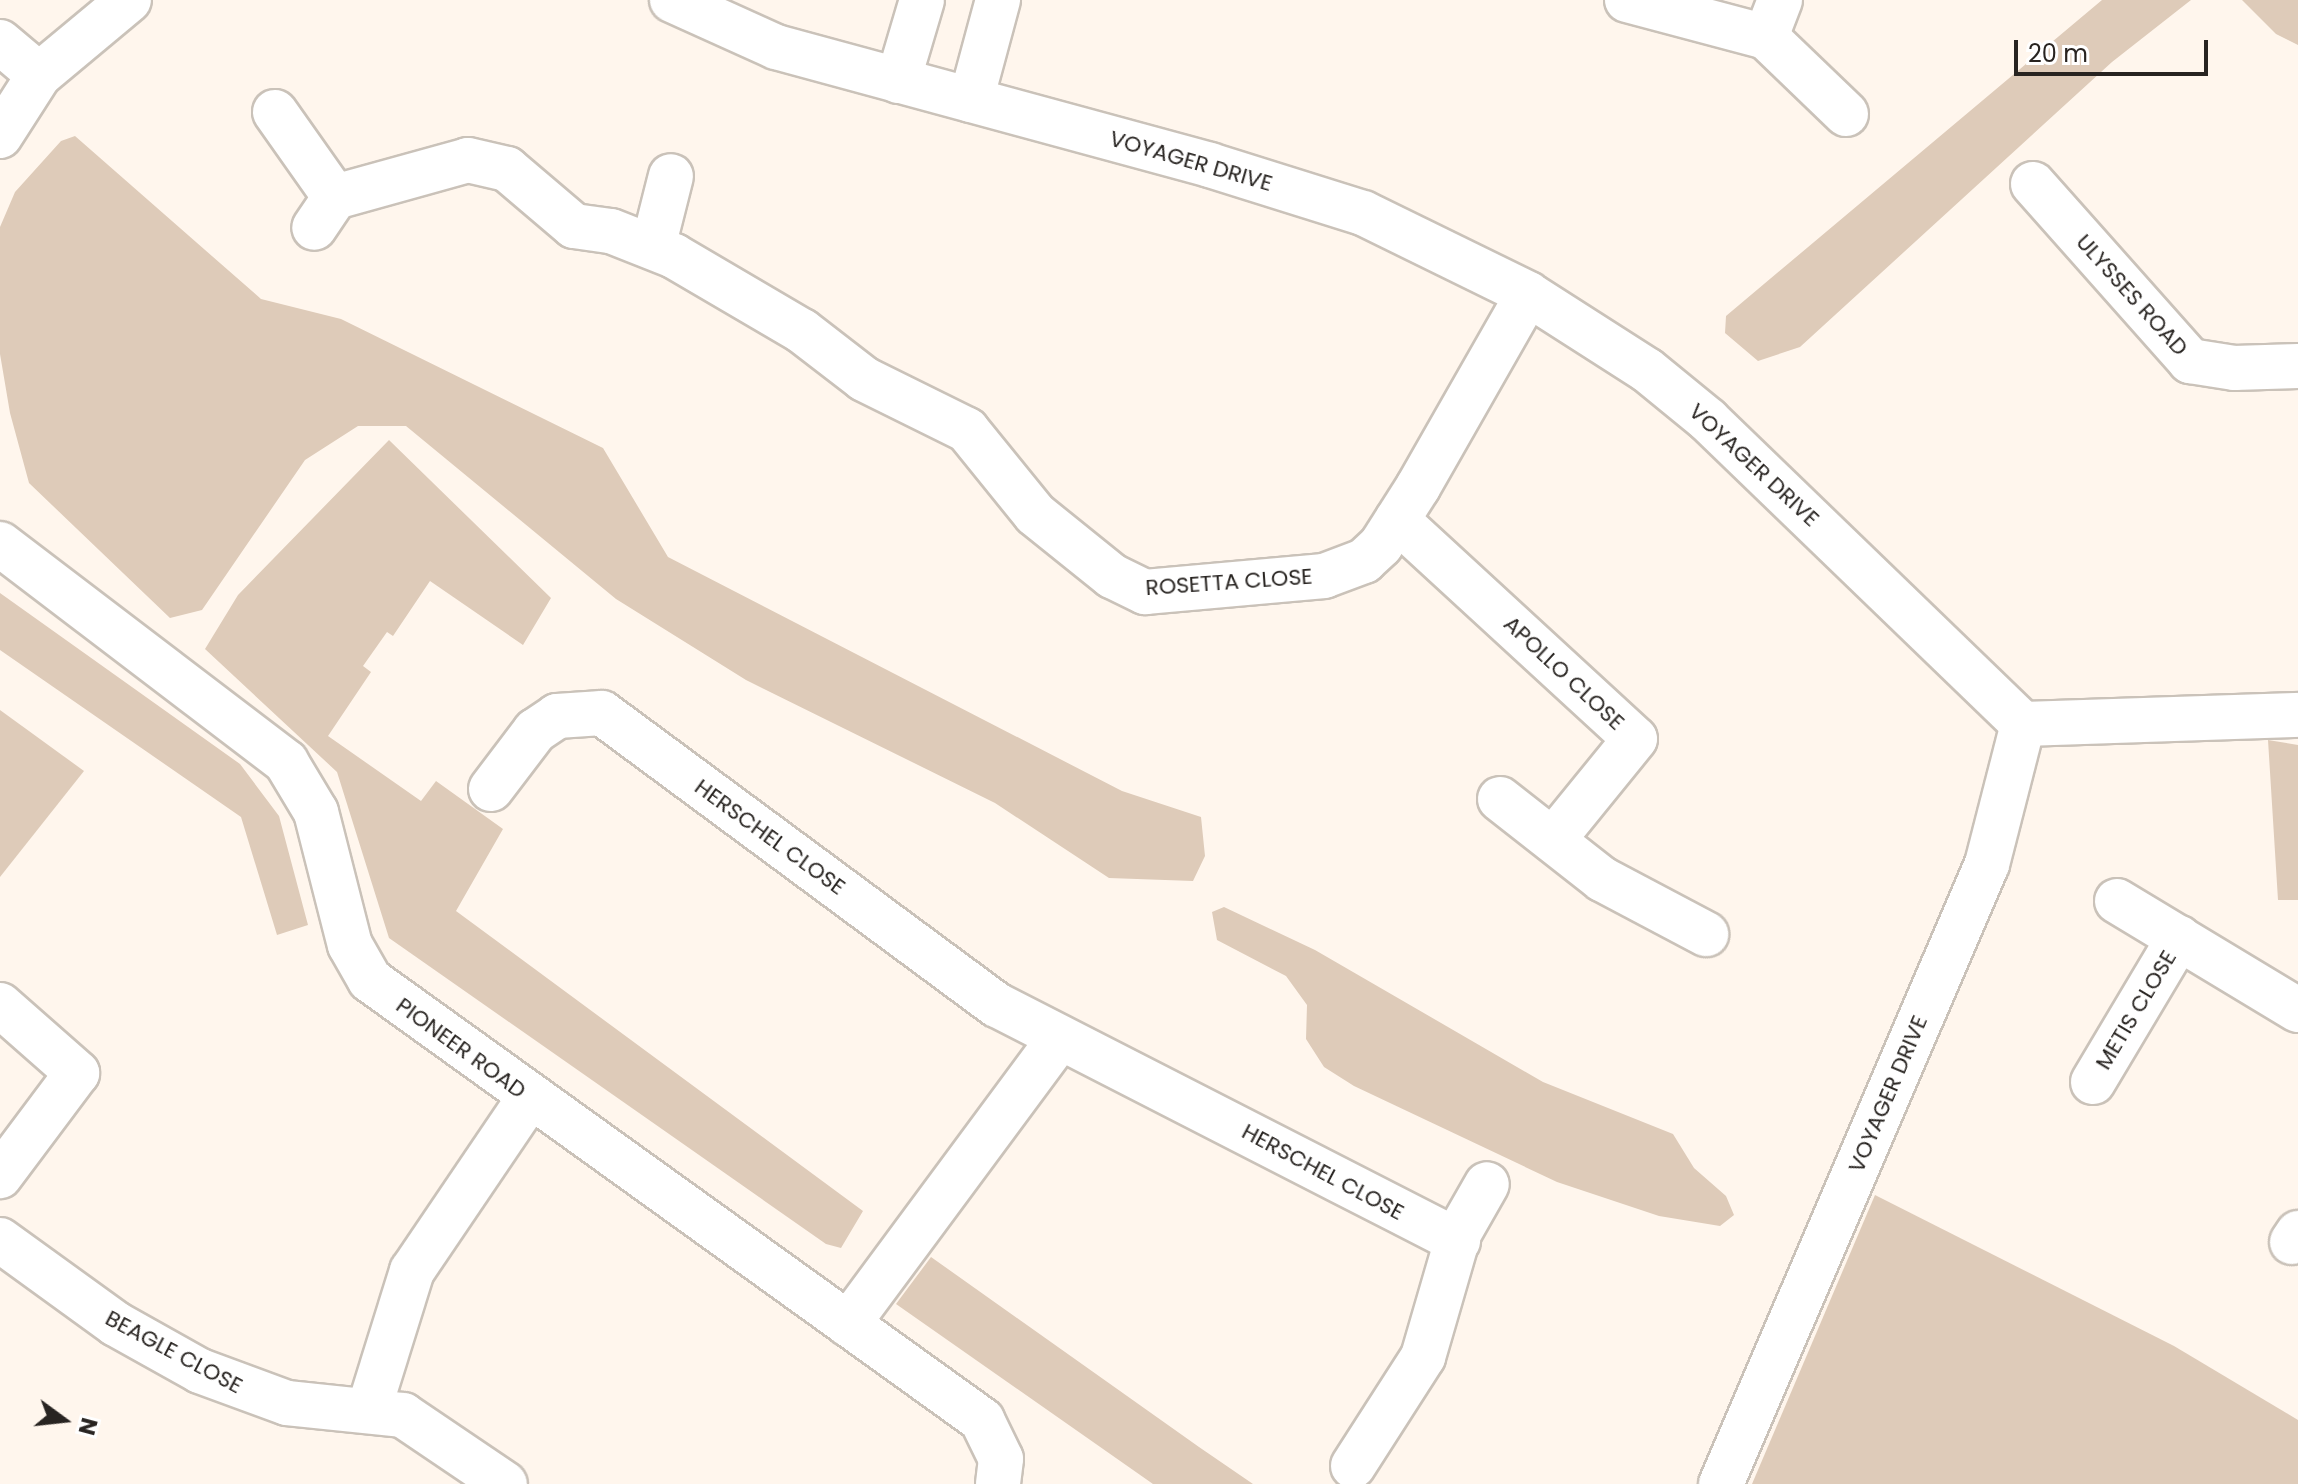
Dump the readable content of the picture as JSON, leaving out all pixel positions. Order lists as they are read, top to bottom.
{
  "streets": {
    "street": [
      "VOYAGER DRIVE",
      "ULYSSES ROAD",
      "ROSETTA CLOSE",
      "APOLLO CLOSE",
      "HERSCHEL CLOSE",
      "METIS CLOSE",
      "PIONEER ROAD",
      "BEAGLE CLOSE"
    ]
  },
  "crossings": [
    ["VOYAGER DRIVE", "ROSETTA CLOSE"],
    ["ROSETTA CLOSE", "APOLLO CLOSE"]
  ],
  "scale_bar": "20 m",
  "north": "right"
}
